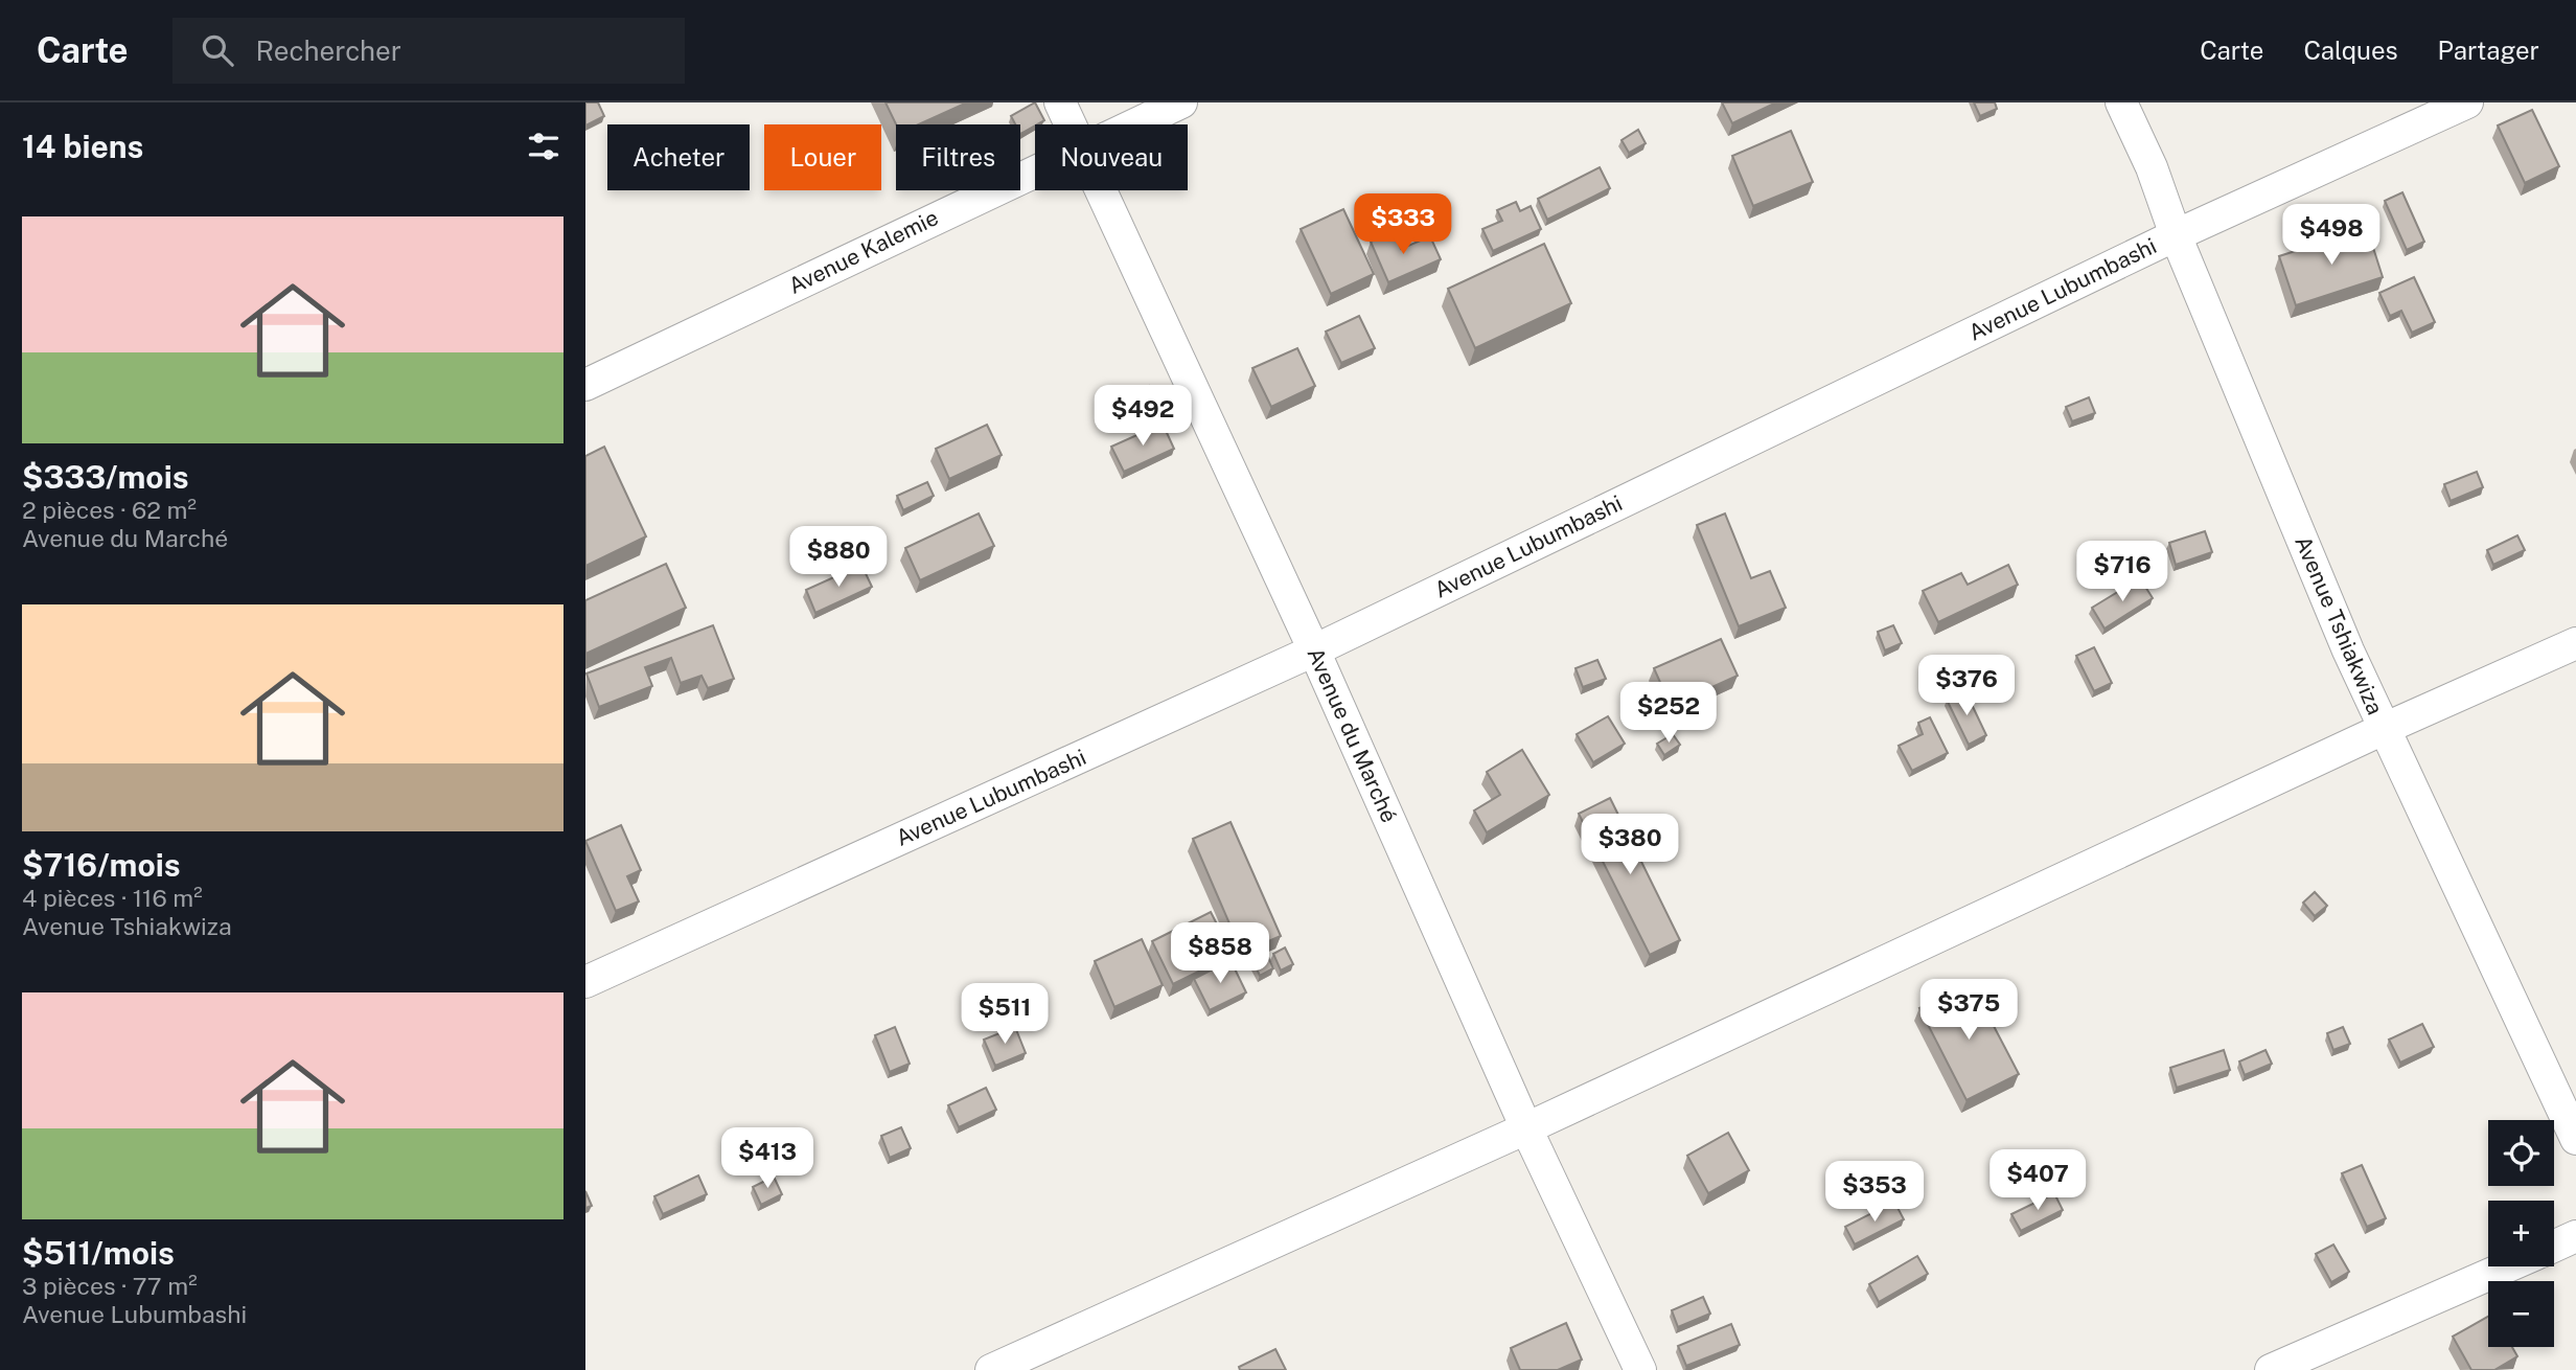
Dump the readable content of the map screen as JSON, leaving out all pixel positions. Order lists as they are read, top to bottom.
{
  "streets": {
    "street": [
      "Avenue Kalemie",
      "Avenue Lubumbashi",
      "Avenue Tshiakwiza",
      "Avenue du Marché"
    ]
  },
  "crossings": [
    ["Avenue Lubumbashi", "Avenue Tshiakwiza"],
    ["Avenue Lubumbashi", "Avenue du Marché"]
  ],
  "page": {
    "header": "Carte",
    "search": "Rechercher",
    "nav": ["Carte", "Calques", "Partager"],
    "heading": "14 biens",
    "chip": [
      "Acheter",
      "Louer",
      "Filtres",
      "Nouveau"
    ],
    "list": [
      {
        "name": "$333/mois",
        "note": "2 pièces · 62 m² · Avenue du Marché"
      },
      {
        "name": "$716/mois",
        "note": "4 pièces · 116 m² · Avenue Tshiakwiza"
      },
      {
        "name": "$511/mois",
        "note": "3 pièces · 77 m² · Avenue Lubumbashi"
      }
    ],
    "price": [
      "$333",
      "$498",
      "$492",
      "$880",
      "$716",
      "$376",
      "$252",
      "$380",
      "$858",
      "$375",
      "$511",
      "$413",
      "$407",
      "$353"
    ],
    "map_buttons": ["+", "−"]
  }
}
